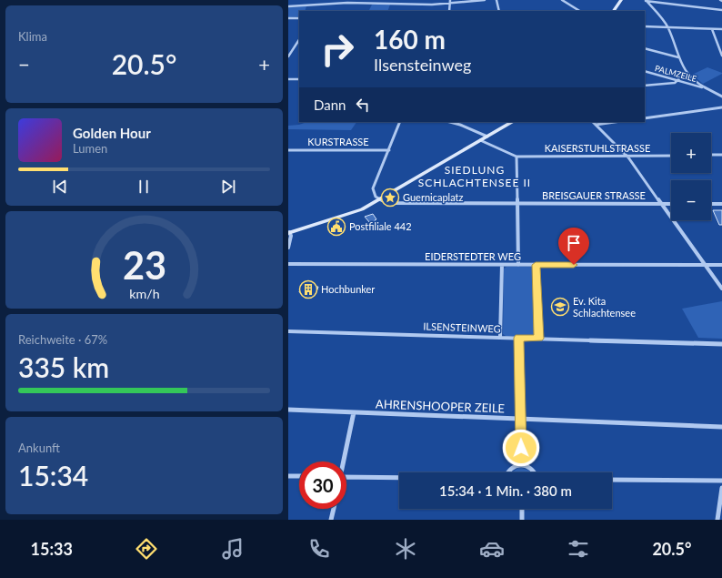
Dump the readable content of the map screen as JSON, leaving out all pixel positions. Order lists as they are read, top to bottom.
{
  "streets": {
    "street": [
      "PALMZEILE",
      "KURSTRASSE",
      "KAISERSTUHLSTRASSE",
      "BREISGAUER STRASSE",
      "EIDERSTEDTER WEG",
      "ILSENSTEINWEG",
      "AHRENSHOOPER ZEILE"
    ]
  },
  "districts": ["SIEDLUNG SCHLACHTENSEE II"],
  "places": {
    "place": ["Guernicaplatz"],
    "public building": ["Postfiliale 442"],
    "building": ["Hochbunker"],
    "school or university": ["Ev. Kita Schlachtensee"]
  },
  "page": {
    "tile": [
      "Klima",
      ["Reichweite · 67%", "335 km"],
      ["Ankunft", "15:34"]
    ],
    "turn": ["160 m", "Ilsensteinweg"],
    "heat": ["−", "20.5°", "+"],
    "then": "Dann",
    "song": ["Golden Hour", "Lumen"],
    "map_buttons": ["+", "−"],
    "limit": "30",
    "trip": "15:34 · 1 Min. · 380 m",
    "tabs": ["15:33", "20.5°"],
    "gauge": ["23", "km/h"]
  }
}
